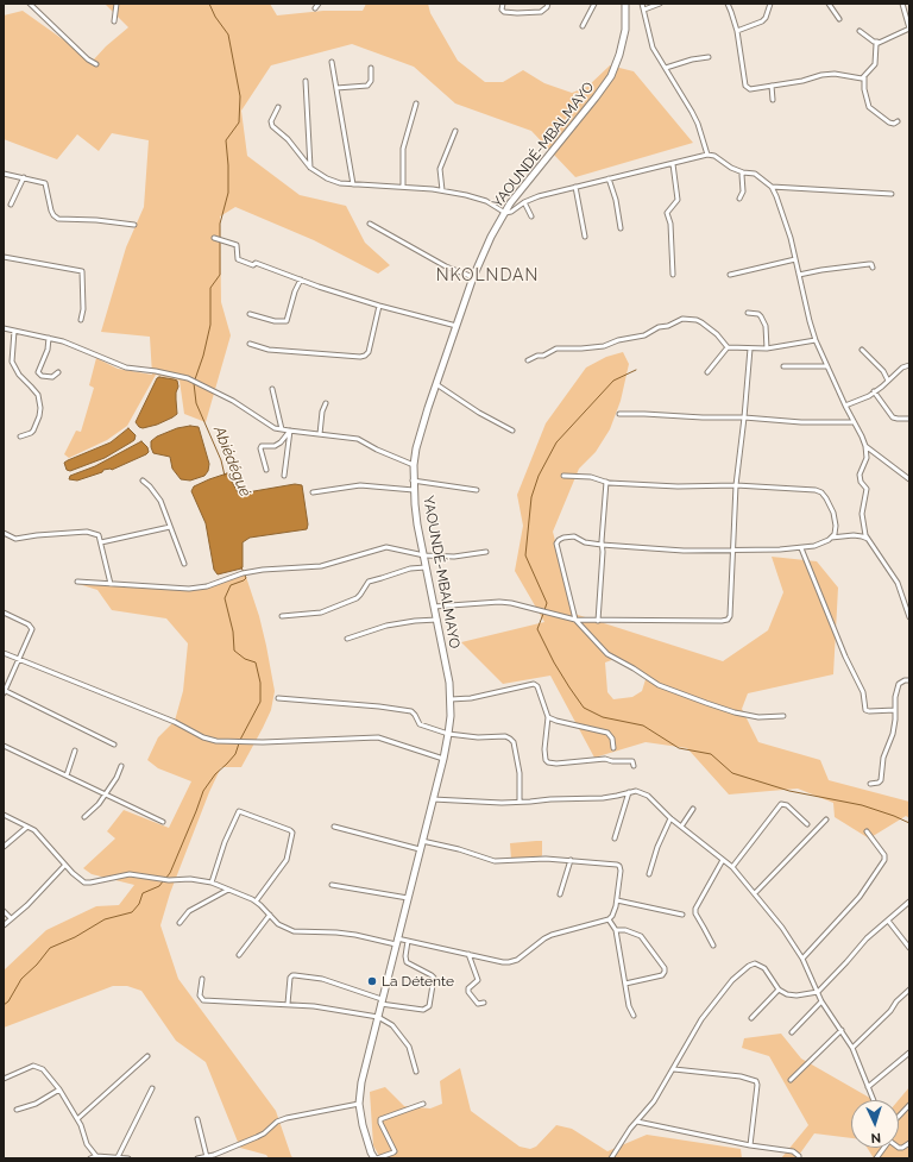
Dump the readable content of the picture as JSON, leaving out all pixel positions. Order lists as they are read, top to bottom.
{
  "streets": {
    "highway": ["YAOUNDÉ-MBALMAYO"]
  },
  "districts": ["NKOLNDAN"],
  "water": ["Abiédégué"],
  "places": ["La Détente"],
  "north": "bottom"
}
